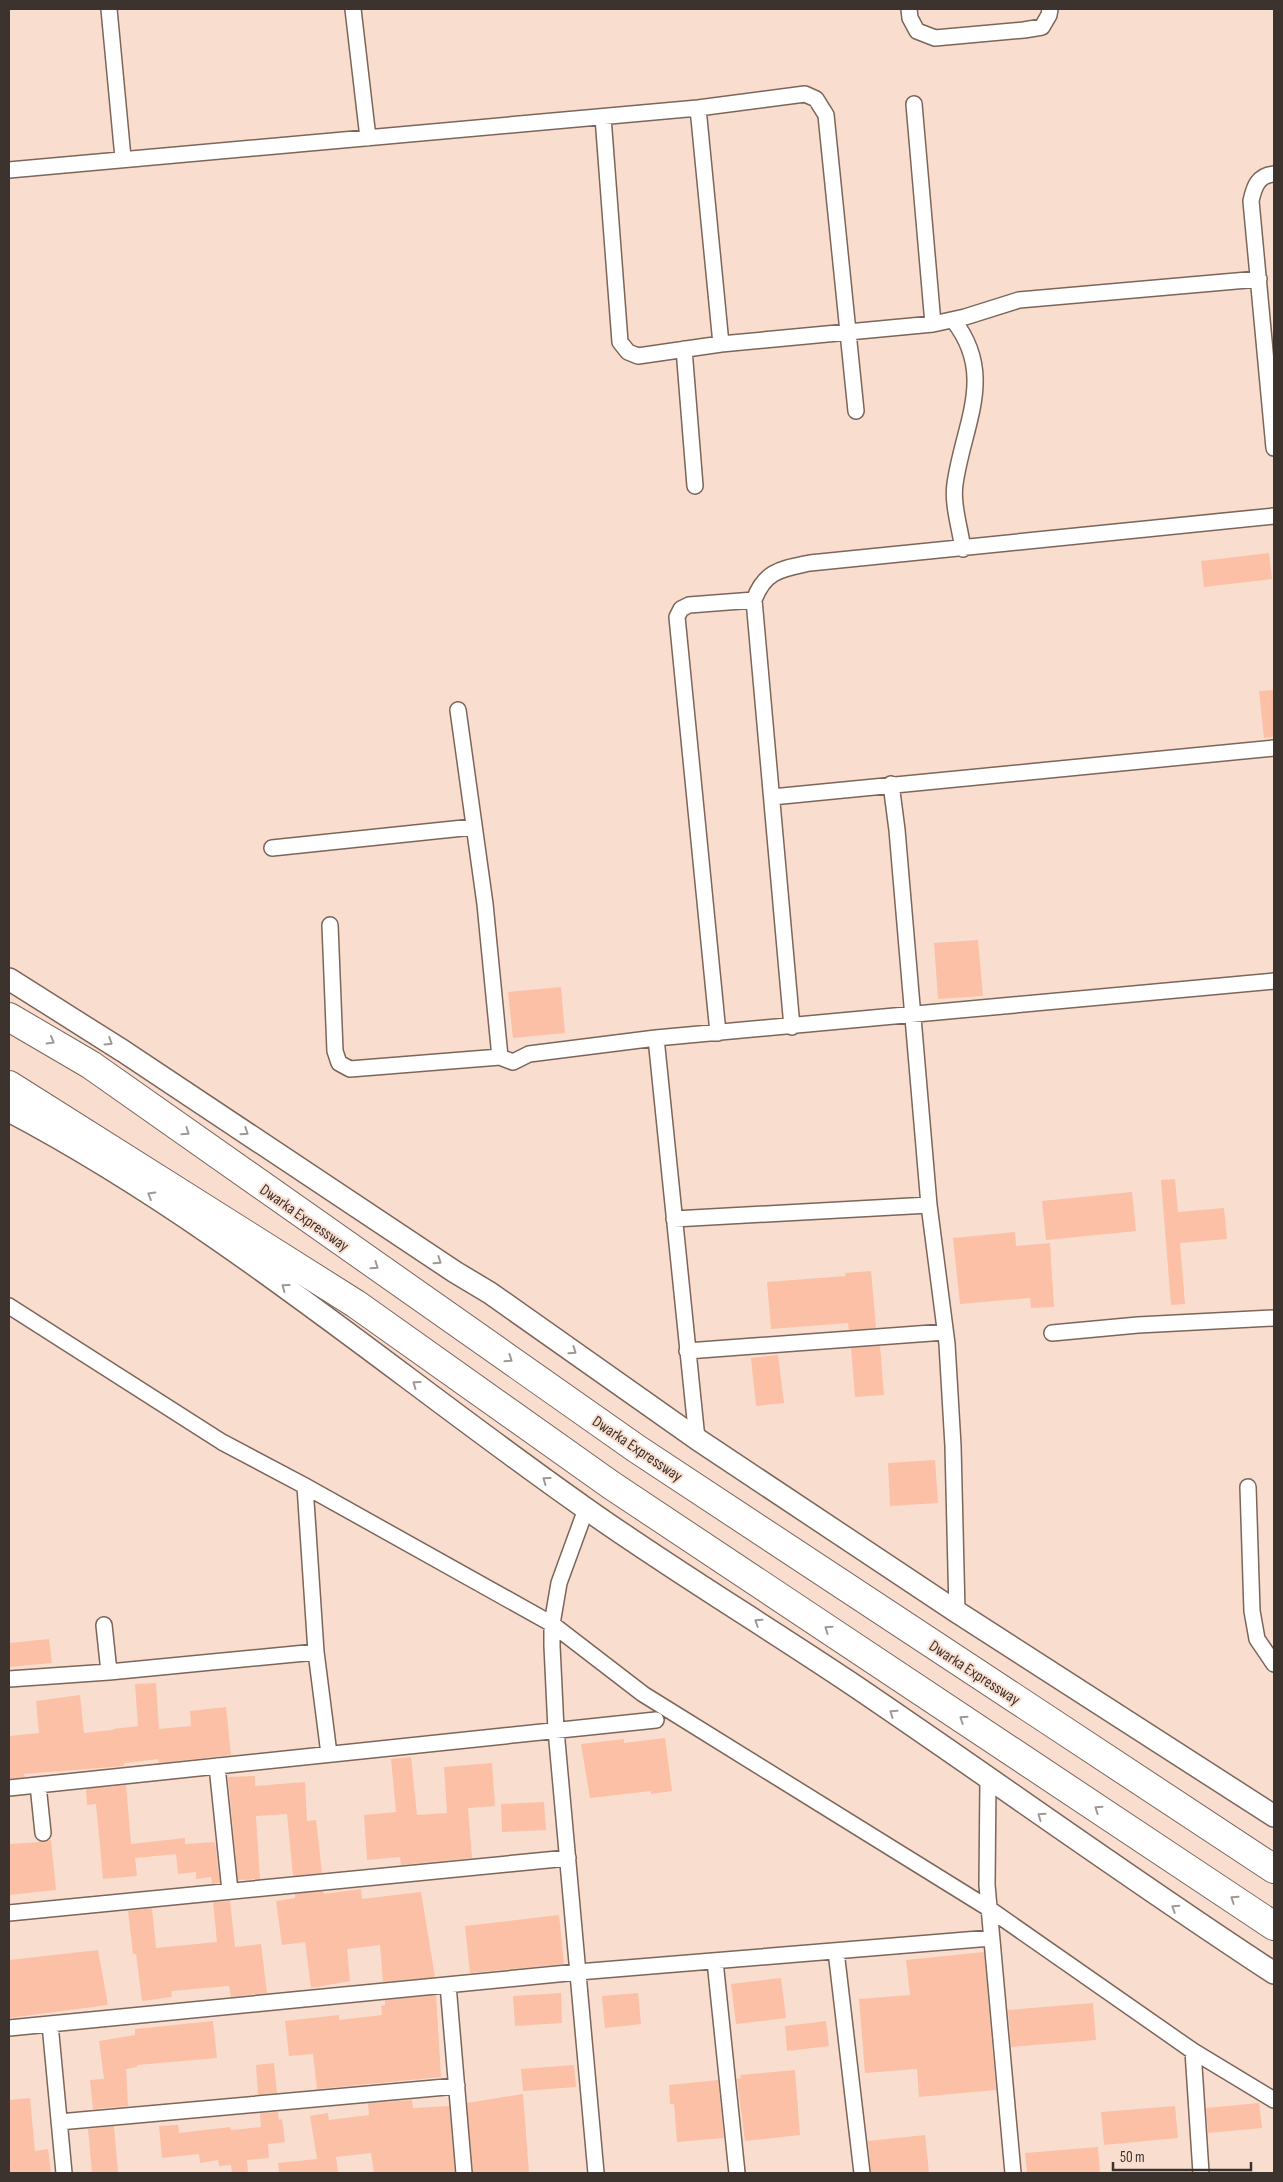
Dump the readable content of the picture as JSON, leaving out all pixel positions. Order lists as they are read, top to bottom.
{
  "streets": {
    "highway": ["Dwarka Expressway"]
  },
  "scale_bar": "50 m"
}
